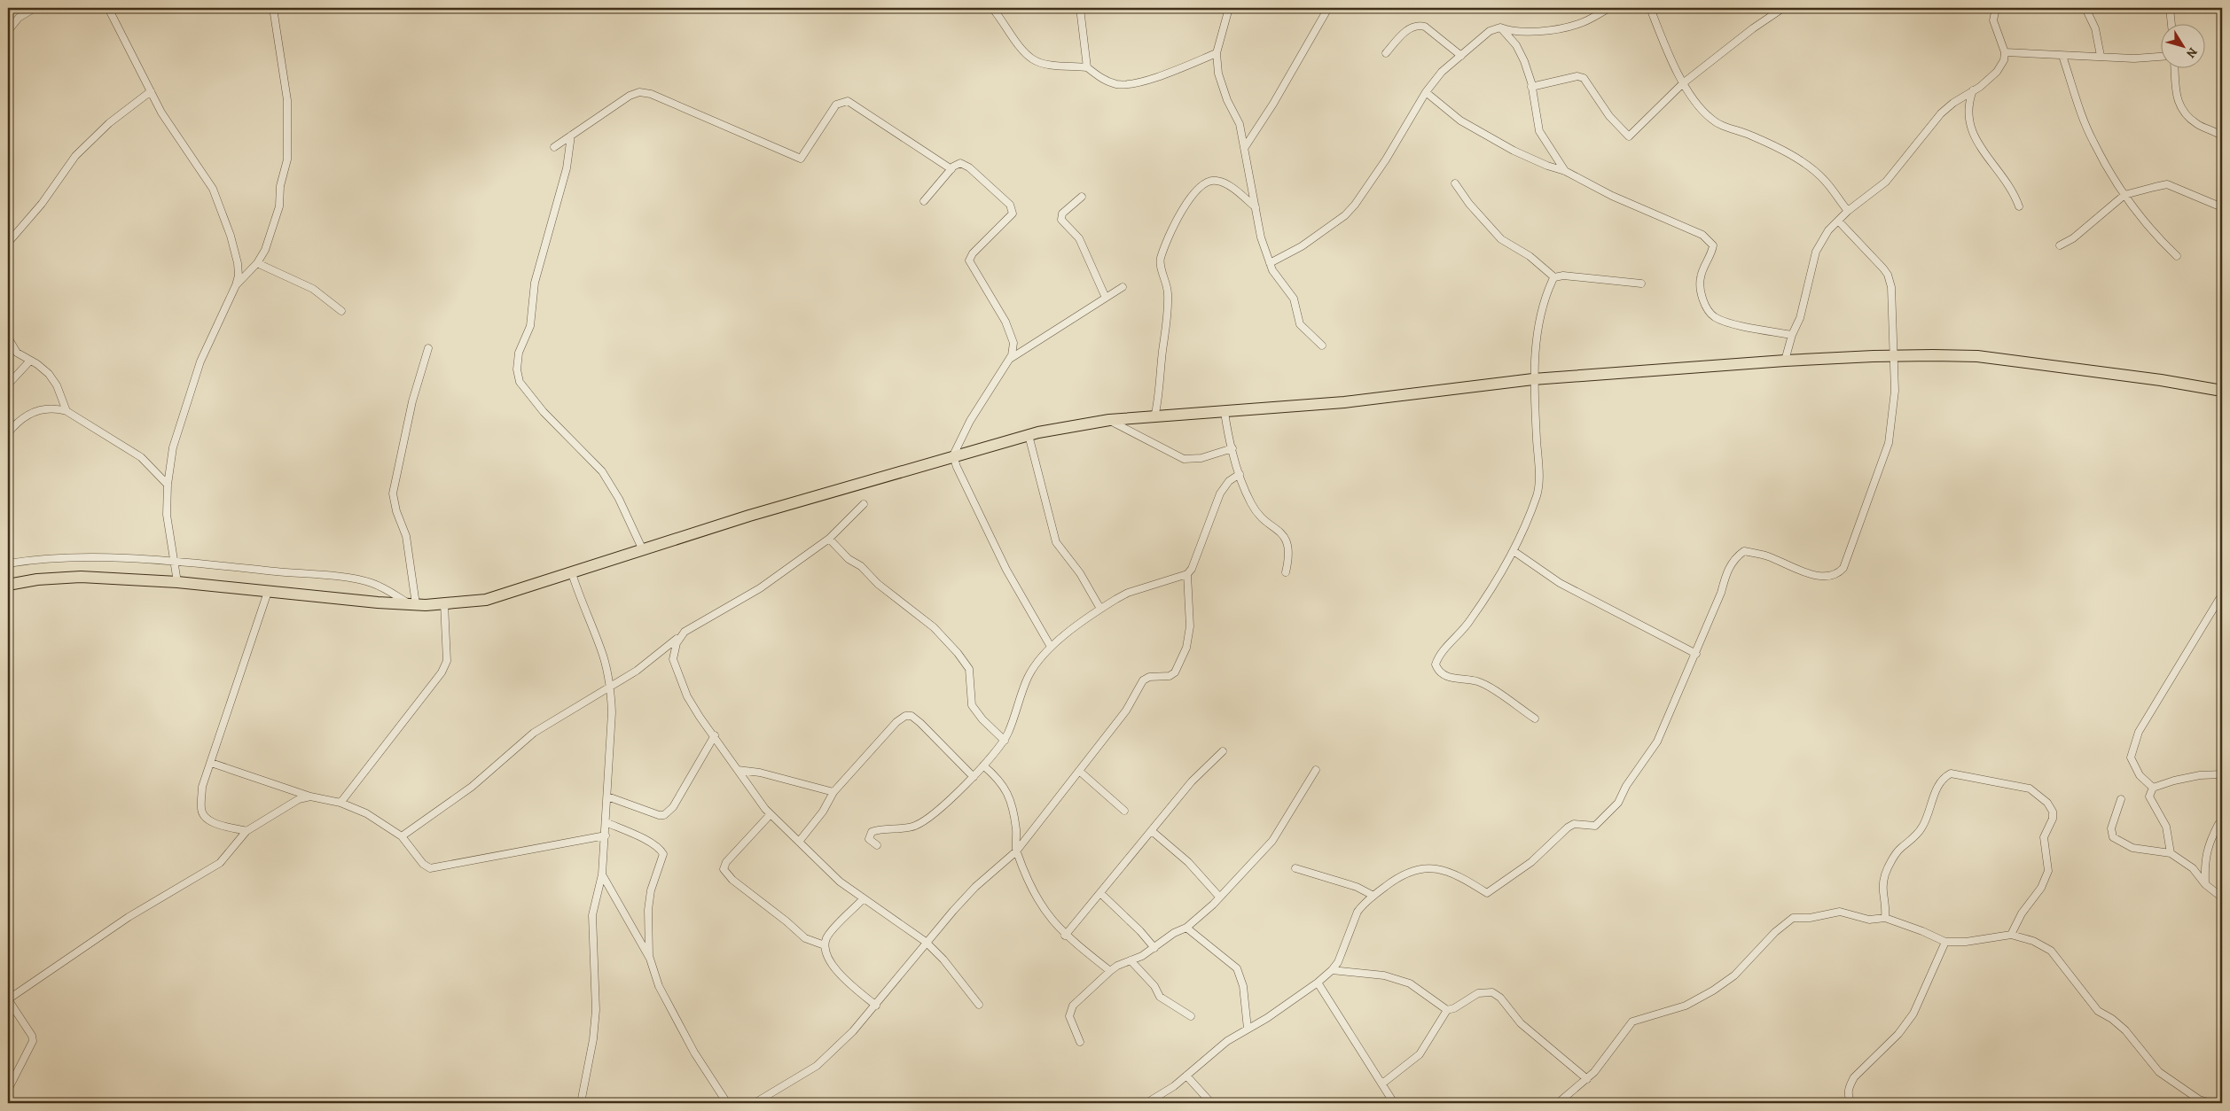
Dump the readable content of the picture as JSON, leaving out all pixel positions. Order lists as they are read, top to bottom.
{
  "north": "bottom right"
}
